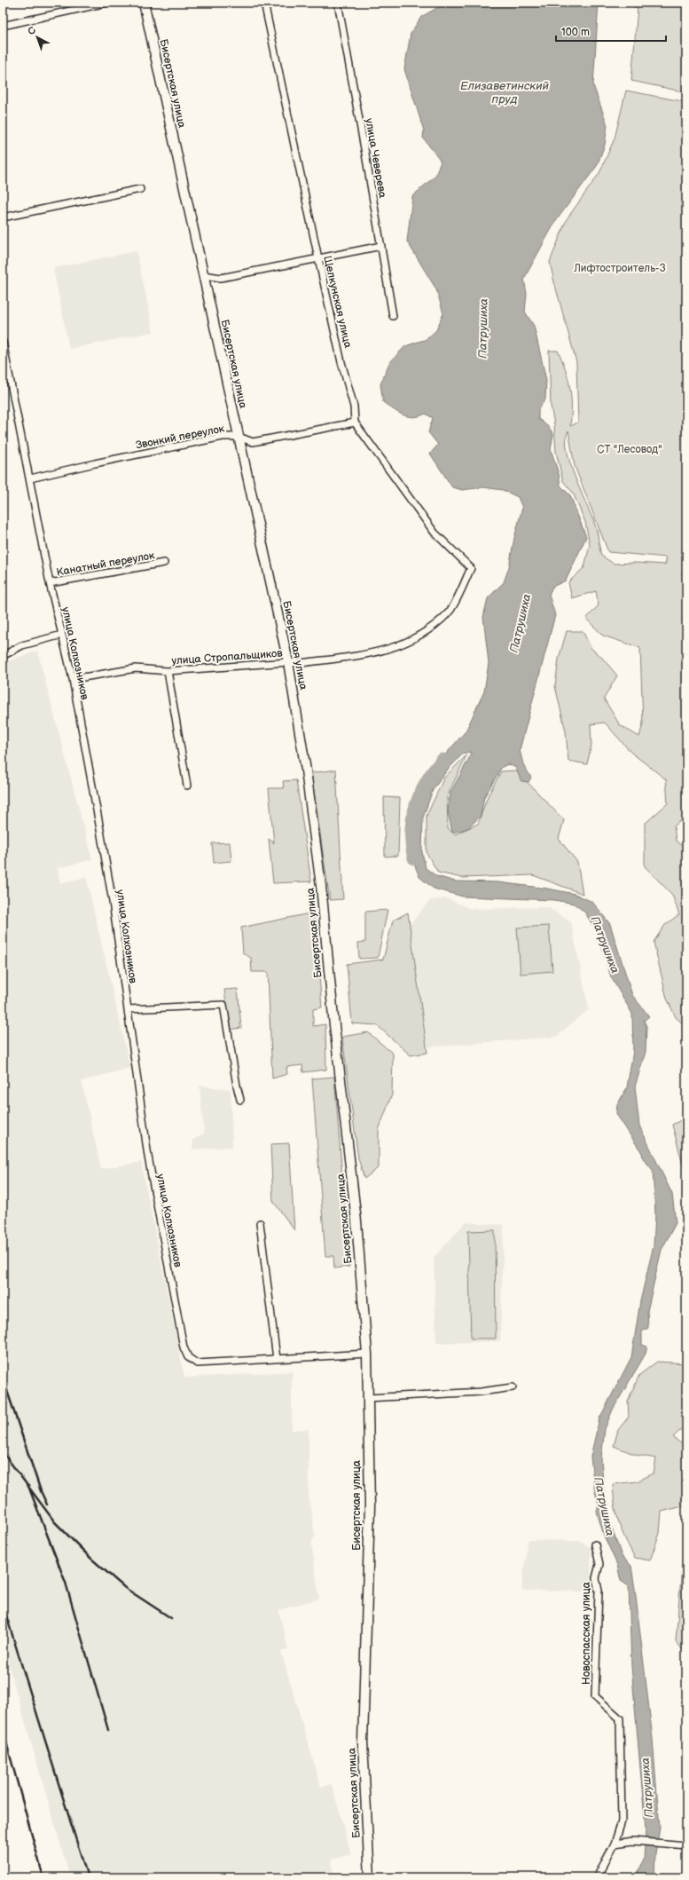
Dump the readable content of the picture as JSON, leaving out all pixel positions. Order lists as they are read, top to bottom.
{
  "streets": {
    "main road": ["Бисертская улица"],
    "street": [
      "улица Чеверева",
      "Щелкунская улица",
      "Звонкий переулок",
      "Канатный переулок",
      "улица Колхозников",
      "улица Стропальщиков",
      "Новоспасская улица"
    ]
  },
  "crossings": [
    ["Бисертская улица", "Звонкий переулок"],
    ["Бисертская улица", "улица Колхозников"],
    ["Бисертская улица", "улица Стропальщиков"],
    ["Щелкунская улица", "Звонкий переулок"],
    ["Щелкунская улица", "улица Стропальщиков"],
    ["Звонкий переулок", "улица Колхозников"],
    ["Звонкий переулок", "улица Стропальщиков"],
    ["Канатный переулок", "улица Колхозников"],
    ["улица Колхозников", "улица Стропальщиков"]
  ],
  "water": ["Елизаветинский пруд", "Патрушиха"],
  "parks": ["Лифтостроитель-3", "СТ \"Лесовод\""],
  "scale_bar": "100 m",
  "north": "top left"
}
